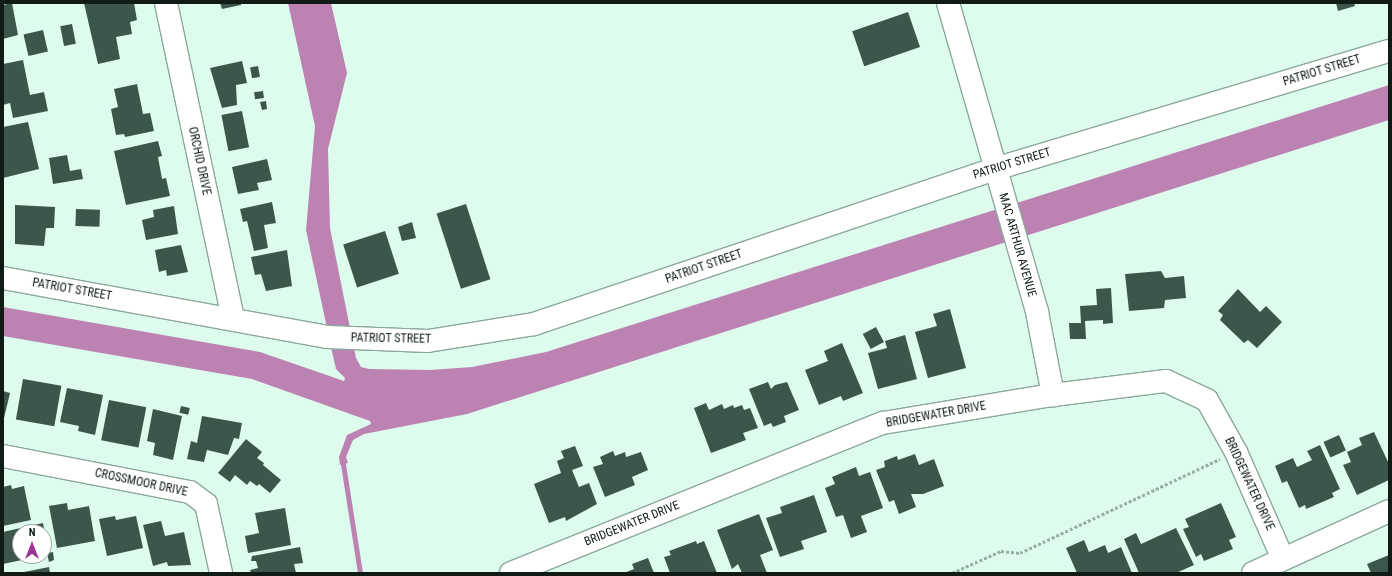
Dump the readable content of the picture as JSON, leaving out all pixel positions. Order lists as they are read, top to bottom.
{
  "streets": {
    "street": [
      "PATRIOT STREET",
      "ORCHID DRIVE",
      "MAC ARTHUR AVENUE",
      "BRIDGEWATER DRIVE",
      "CROSSMOOR DRIVE"
    ]
  },
  "crossings": [
    ["PATRIOT STREET", "ORCHID DRIVE"],
    ["PATRIOT STREET", "MAC ARTHUR AVENUE"],
    ["MAC ARTHUR AVENUE", "BRIDGEWATER DRIVE"]
  ],
  "north": "top"
}
